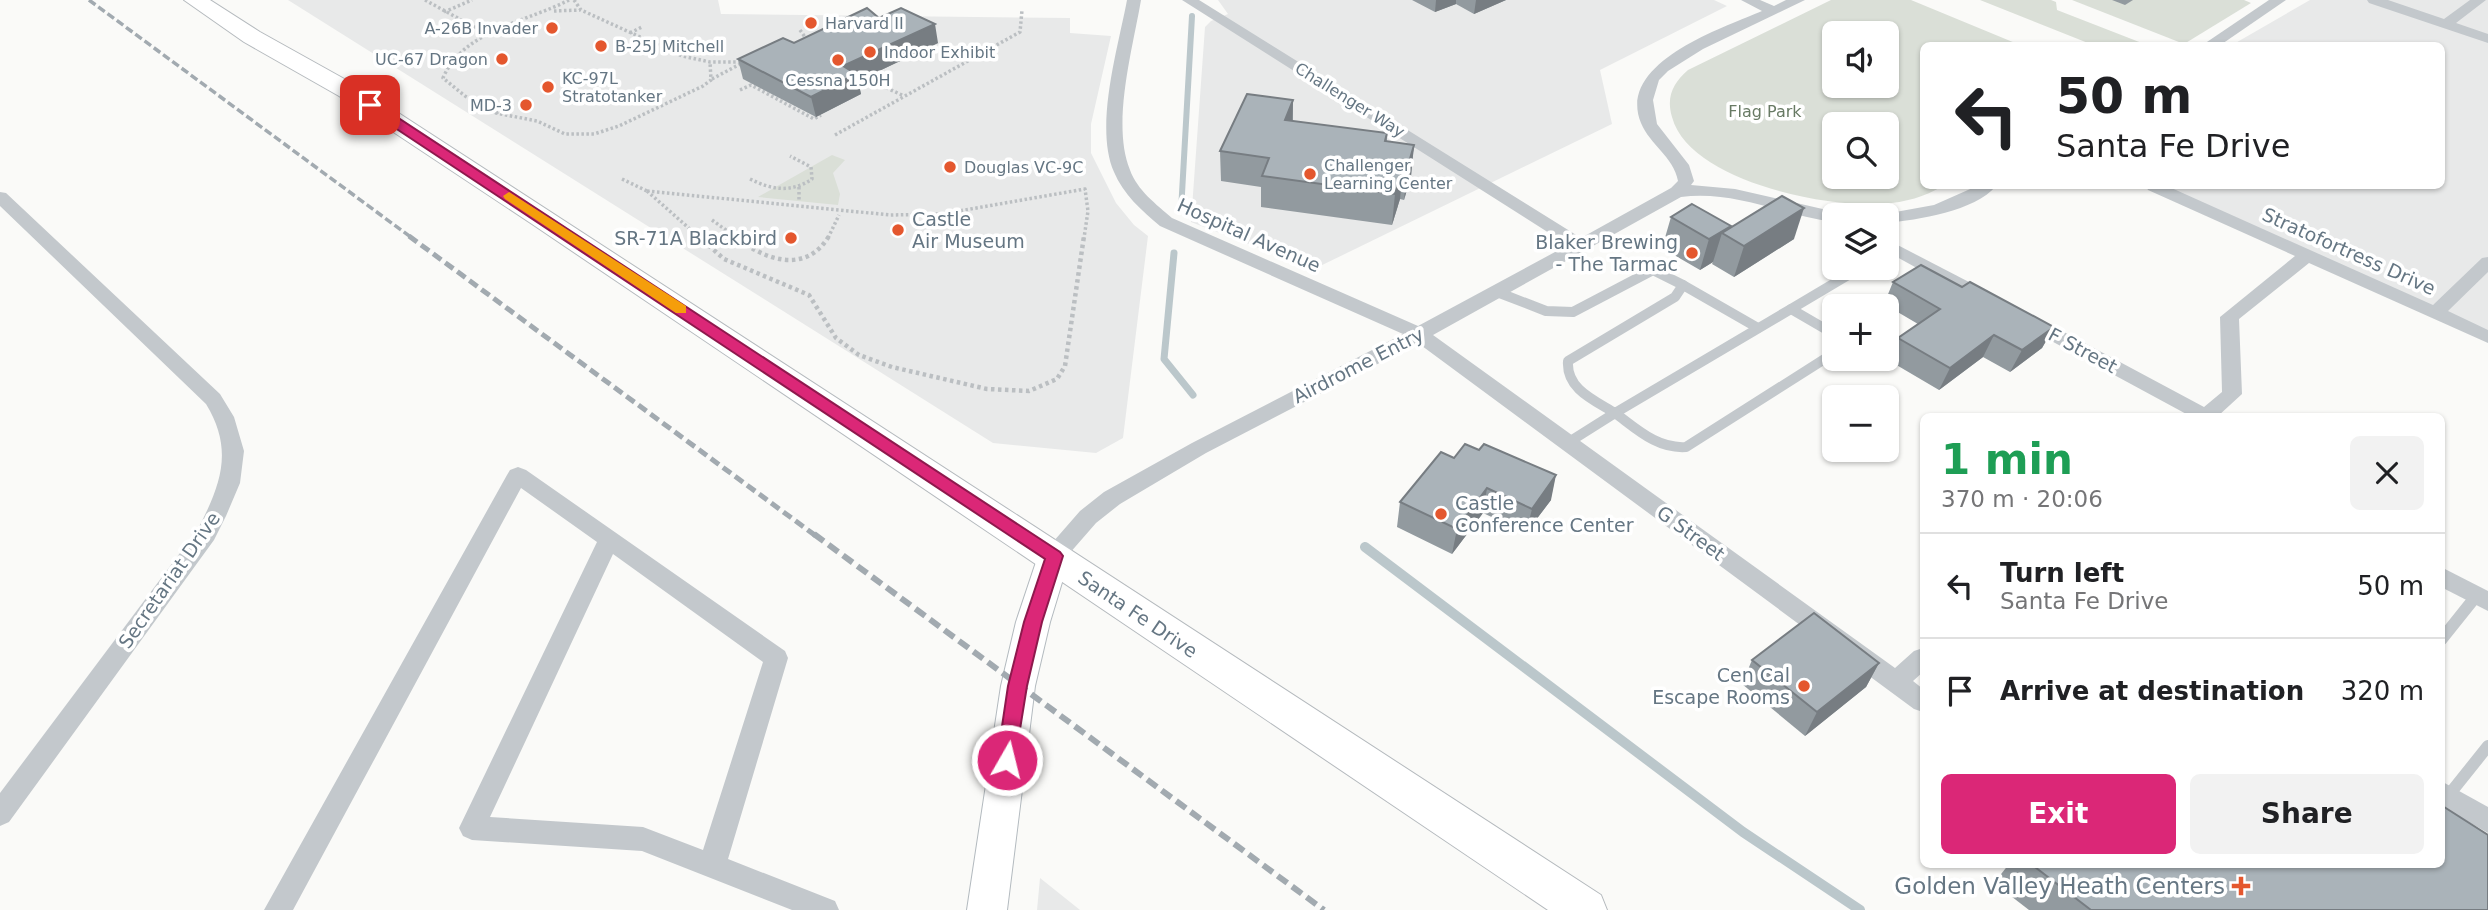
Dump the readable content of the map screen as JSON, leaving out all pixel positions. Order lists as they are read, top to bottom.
{
  "streets": {
    "main road": ["Santa Fe Drive"],
    "street": [
      "Challenger Way",
      "Hospital Avenue",
      "Stratofortress Drive",
      "F Street",
      "Airdrome Entry",
      "G Street",
      "Secretariat Drive"
    ]
  },
  "crossings": [
    ["Challenger Way", "Airdrome Entry"],
    ["Hospital Avenue", "Airdrome Entry"],
    ["Hospital Avenue", "G Street"],
    ["Airdrome Entry", "G Street"],
    ["Airdrome Entry", "Santa Fe Drive"]
  ],
  "parks": ["Flag Park"],
  "places": {
    "other": [
      "Harvard II",
      "A-26B Invader",
      "B-25J Mitchell",
      "Indoor Exhibit",
      "UC-67 Dragon",
      "Cessna 150H",
      "KC-97L Stratotanker",
      "MD-3",
      "Douglas VC-9C",
      "Challenger Learning Center",
      "Castle Air Museum",
      "SR-71A Blackbird",
      "Blaker Brewing - The Tarmac",
      "Castle Conference Center",
      "Cen Cal Escape Rooms"
    ],
    "health": ["Golden Valley Heath Centers"]
  },
  "page": {
    "map_buttons": ["+", "−"],
    "turn": ["50 m", "Santa Fe Drive"],
    "heading": ["1 min", "370 m · 20:06"],
    "list": [
      {
        "name": "Turn left",
        "note": "Santa Fe Drive",
        "value": "50 m"
      },
      {
        "name": "Arrive at destination",
        "value": "320 m"
      }
    ],
    "buttons": ["Exit", "Share"]
  }
}
